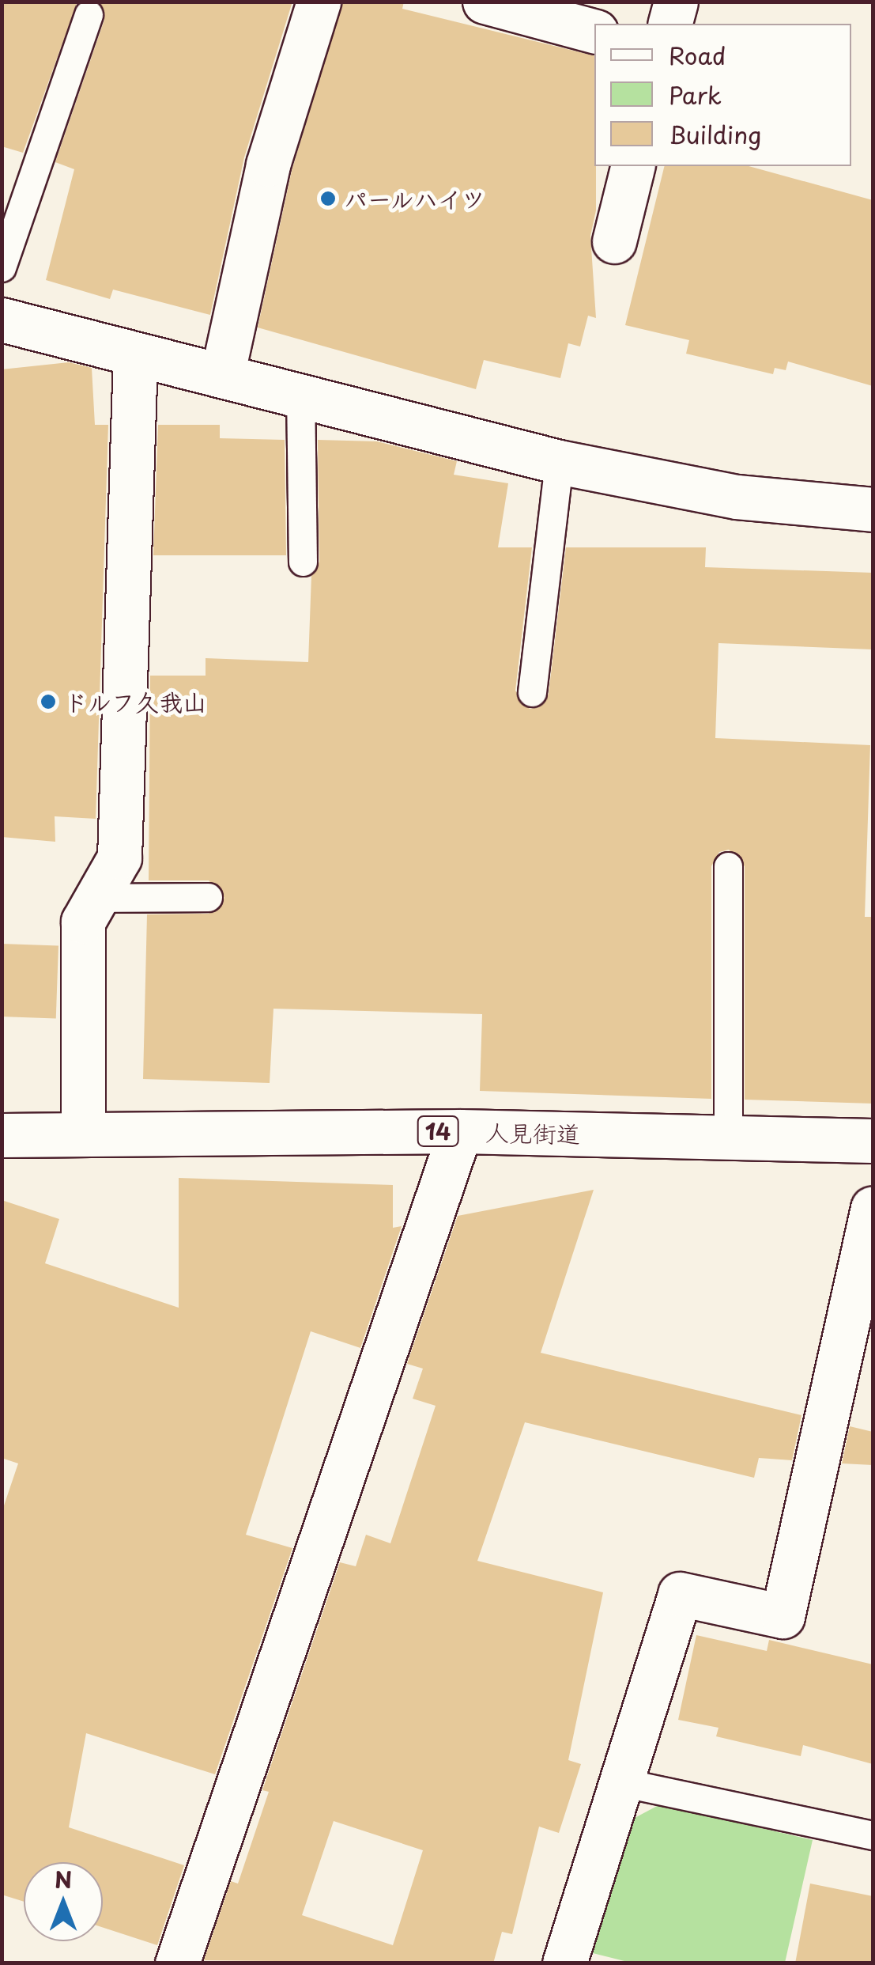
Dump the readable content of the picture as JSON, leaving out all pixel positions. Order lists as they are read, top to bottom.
{
  "streets": {
    "street": ["14", "人見街道"]
  },
  "places": ["パールハイツ", "ドルフ久我山"],
  "legend": ["Road", "Park", "Building"],
  "north": "top"
}
